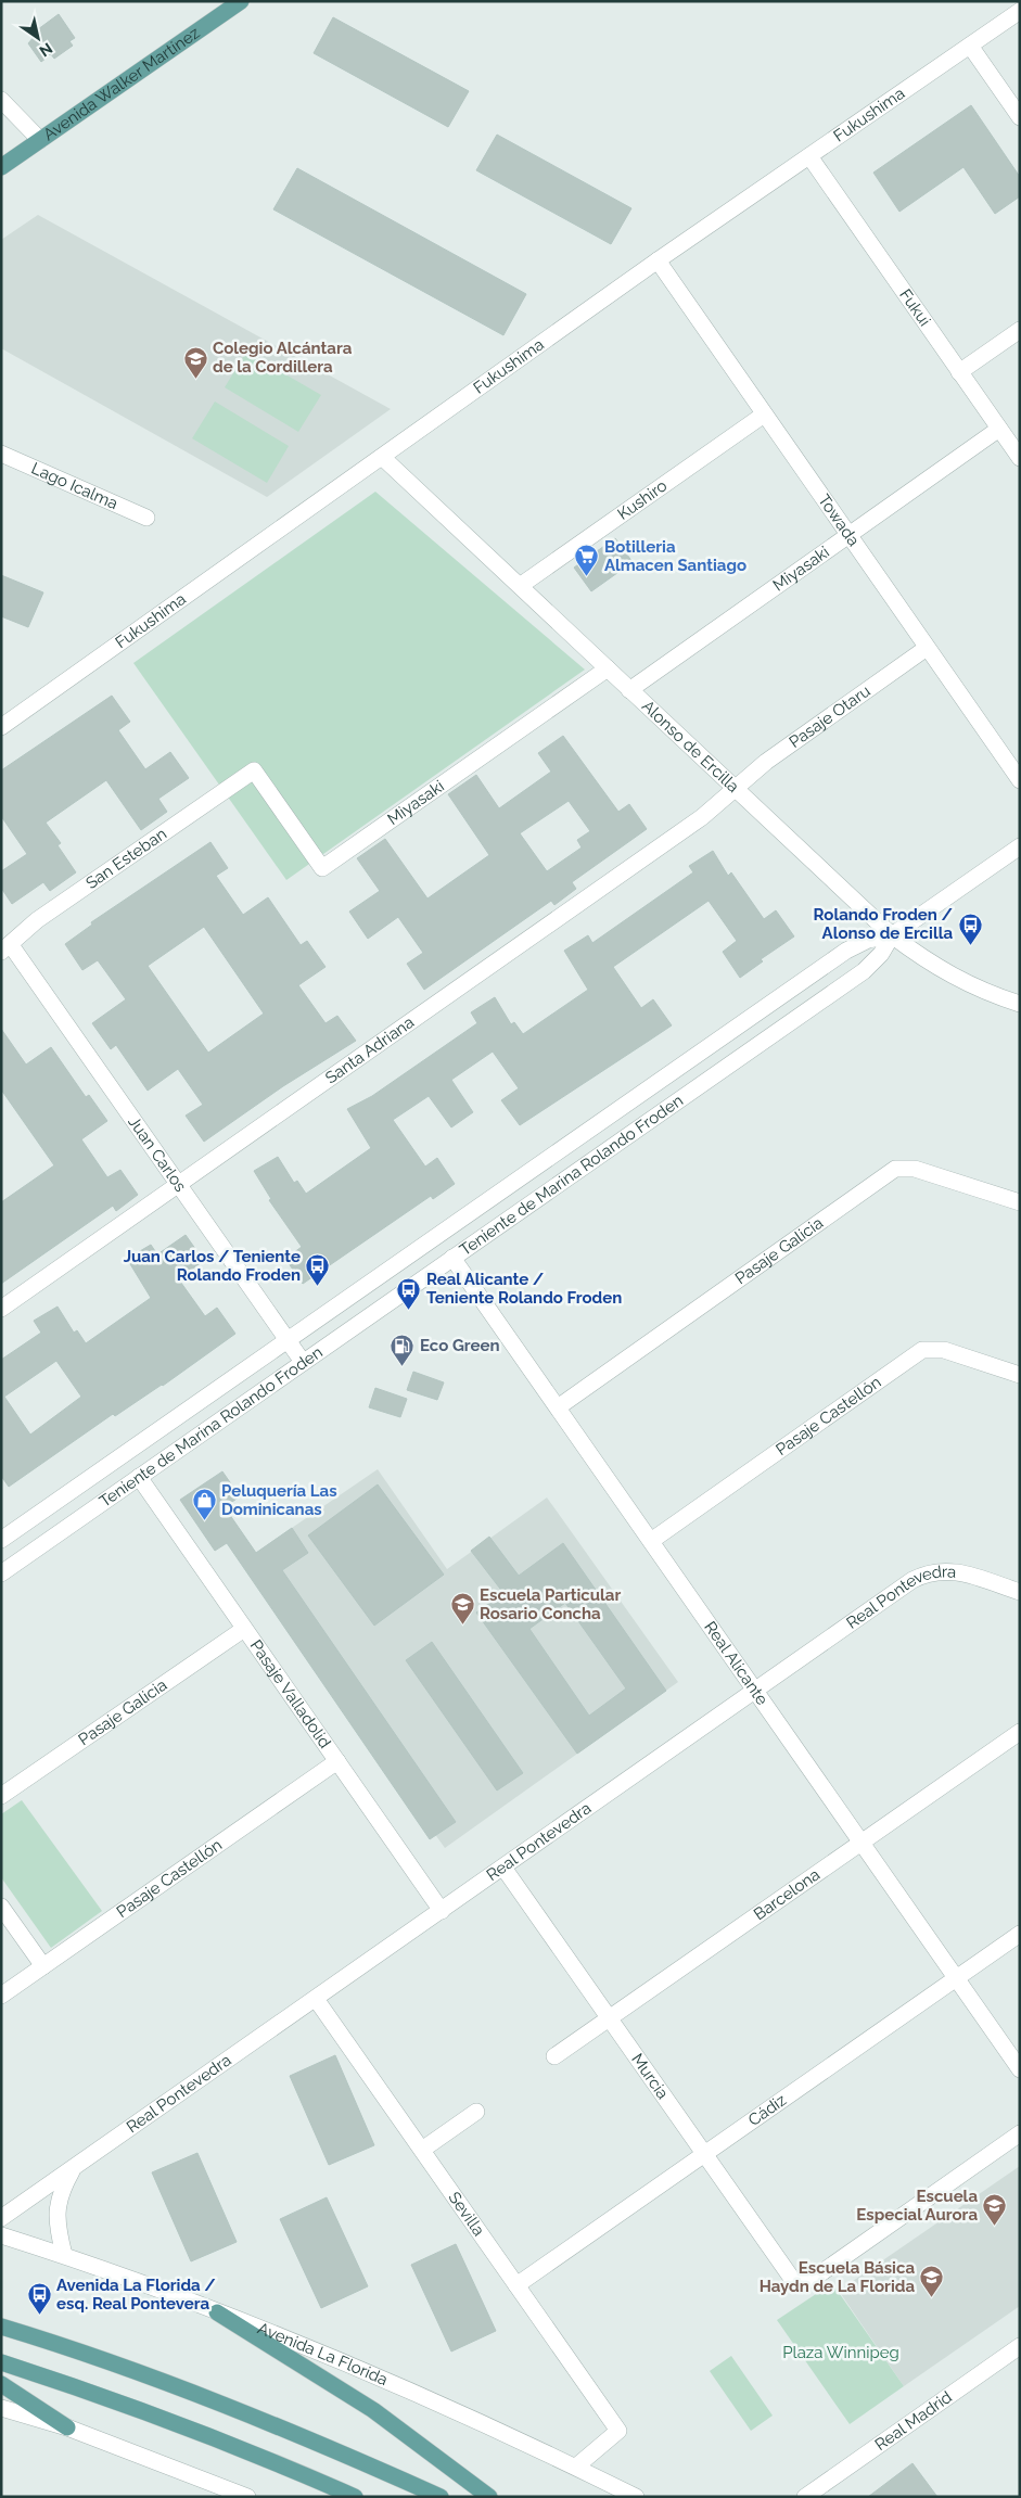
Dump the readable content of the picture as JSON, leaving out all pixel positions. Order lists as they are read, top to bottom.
{
  "streets": {
    "main road": ["Avenida Walker Martínez"],
    "street": [
      "Fukushima",
      "Fukui",
      "Lago Icalma",
      "Kushiro",
      "Towada",
      "Miyasaki",
      "Pasaje Otaru",
      "Alonso de Ercilla",
      "San Esteban",
      "Santa Adriana",
      "Juan Carlos",
      "Teniente de Marina Rolando Froden",
      "Pasaje Galicia",
      "Pasaje Castellón",
      "Real Pontevedra",
      "Real Alicante",
      "Pasaje Valladolid",
      "Barcelona",
      "Murcia",
      "Cádiz",
      "Sevilla",
      "Avenida La Florida",
      "Real Madrid"
    ]
  },
  "crossings": [
    ["Fukushima", "Fukui"],
    ["Fukushima", "Towada"],
    ["Fukushima", "Alonso de Ercilla"],
    ["Fukui", "Miyasaki"],
    ["Kushiro", "Towada"],
    ["Kushiro", "Alonso de Ercilla"],
    ["Towada", "Miyasaki"],
    ["Towada", "Pasaje Otaru"],
    ["Miyasaki", "Alonso de Ercilla"],
    ["Miyasaki", "San Esteban"],
    ["Pasaje Otaru", "Alonso de Ercilla"],
    ["Pasaje Otaru", "Santa Adriana"],
    ["Alonso de Ercilla", "Santa Adriana"],
    ["Alonso de Ercilla", "Teniente de Marina Rolando Froden"],
    ["San Esteban", "Juan Carlos"],
    ["Santa Adriana", "Juan Carlos"],
    ["Juan Carlos", "Teniente de Marina Rolando Froden"],
    ["Teniente de Marina Rolando Froden", "Real Alicante"],
    ["Teniente de Marina Rolando Froden", "Pasaje Valladolid"],
    ["Pasaje Galicia", "Real Alicante"],
    ["Pasaje Galicia", "Pasaje Valladolid"],
    ["Pasaje Castellón", "Real Alicante"],
    ["Pasaje Castellón", "Pasaje Valladolid"],
    ["Real Pontevedra", "Real Alicante"],
    ["Real Pontevedra", "Pasaje Valladolid"],
    ["Real Pontevedra", "Murcia"],
    ["Real Pontevedra", "Sevilla"],
    ["Real Pontevedra", "Avenida La Florida"],
    ["Real Alicante", "Barcelona"],
    ["Real Alicante", "Cádiz"],
    ["Barcelona", "Murcia"],
    ["Murcia", "Cádiz"],
    ["Cádiz", "Sevilla"],
    ["Sevilla", "Avenida La Florida"]
  ],
  "parks": ["Plaza Winnipeg"],
  "places": {
    "school or university": [
      "Colegio Alcántara de la Cordillera",
      "Escuela Particular Rosario Concha",
      "Escuela Especial Aurora",
      "Escuela Básica Haydn de La Florida"
    ],
    "supermarket": ["Botilleria Almacen Santiago"],
    "bus stop": [
      "Rolando Froden / Alonso de Ercilla",
      "Juan Carlos / Teniente Rolando Froden",
      "Real Alicante / Teniente Rolando Froden",
      "Avenida La Florida / esq. Real Pontevera"
    ],
    "fuel station": ["Eco Green"],
    "shop": ["Peluquería Las Dominicanas"]
  },
  "north": "bottom right"
}
